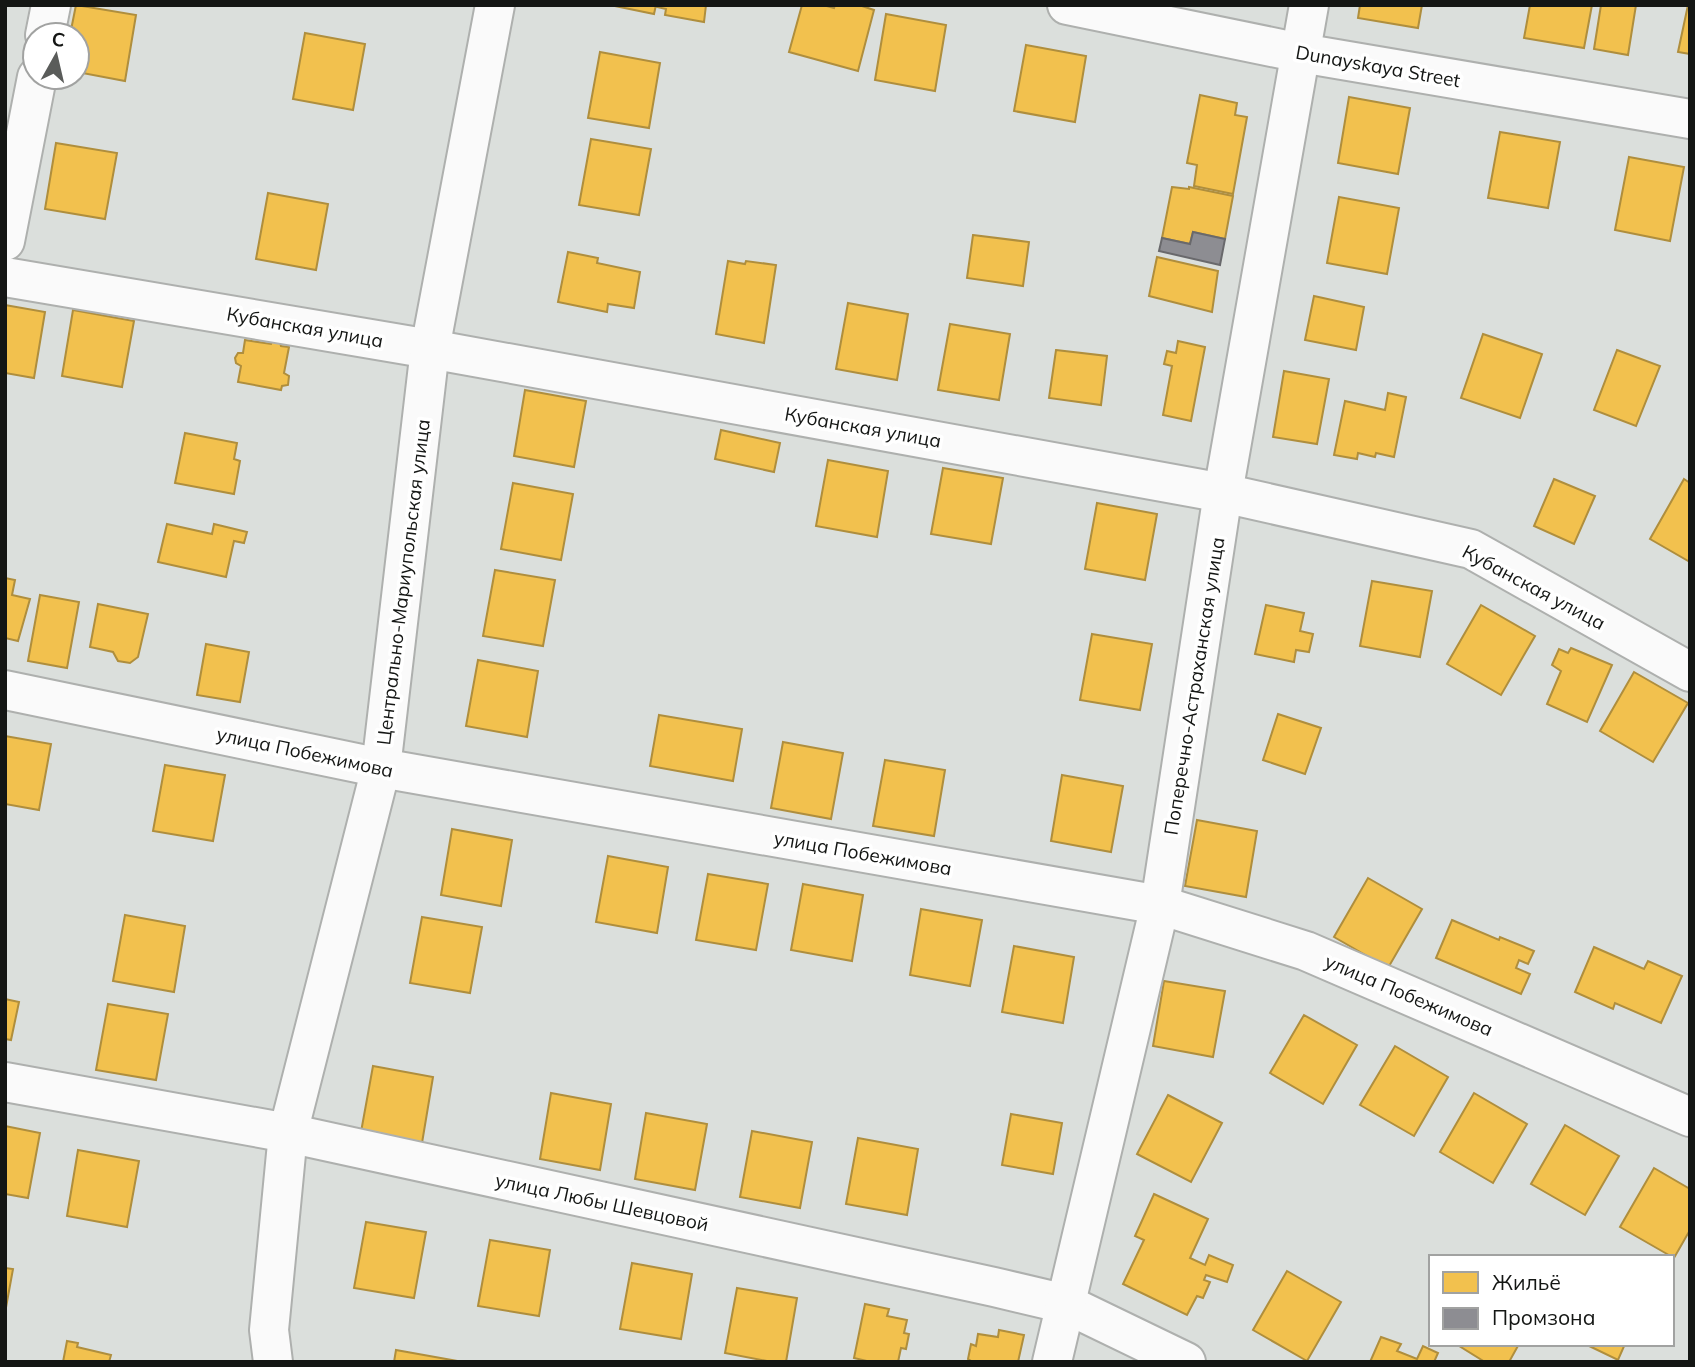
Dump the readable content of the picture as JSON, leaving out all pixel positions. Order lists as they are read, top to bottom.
{
  "streets": {
    "street": [
      "Dunayskaya Street",
      "Кубанская улица",
      "Центрально-Мариупольская улица",
      "Поперечно-Астраханская улица",
      "улица Побежимова",
      "улица Любы Шевцовой"
    ]
  },
  "crossings": [
    ["Dunayskaya Street", "Поперечно-Астраханская улица"],
    ["Кубанская улица", "Центрально-Мариупольская улица"],
    ["Кубанская улица", "Поперечно-Астраханская улица"],
    ["Центрально-Мариупольская улица", "улица Побежимова"],
    ["Центрально-Мариупольская улица", "улица Любы Шевцовой"],
    ["Поперечно-Астраханская улица", "улица Побежимова"],
    ["Поперечно-Астраханская улица", "улица Любы Шевцовой"]
  ],
  "legend": ["Жильё", "Промзона"],
  "north": "top"
}
